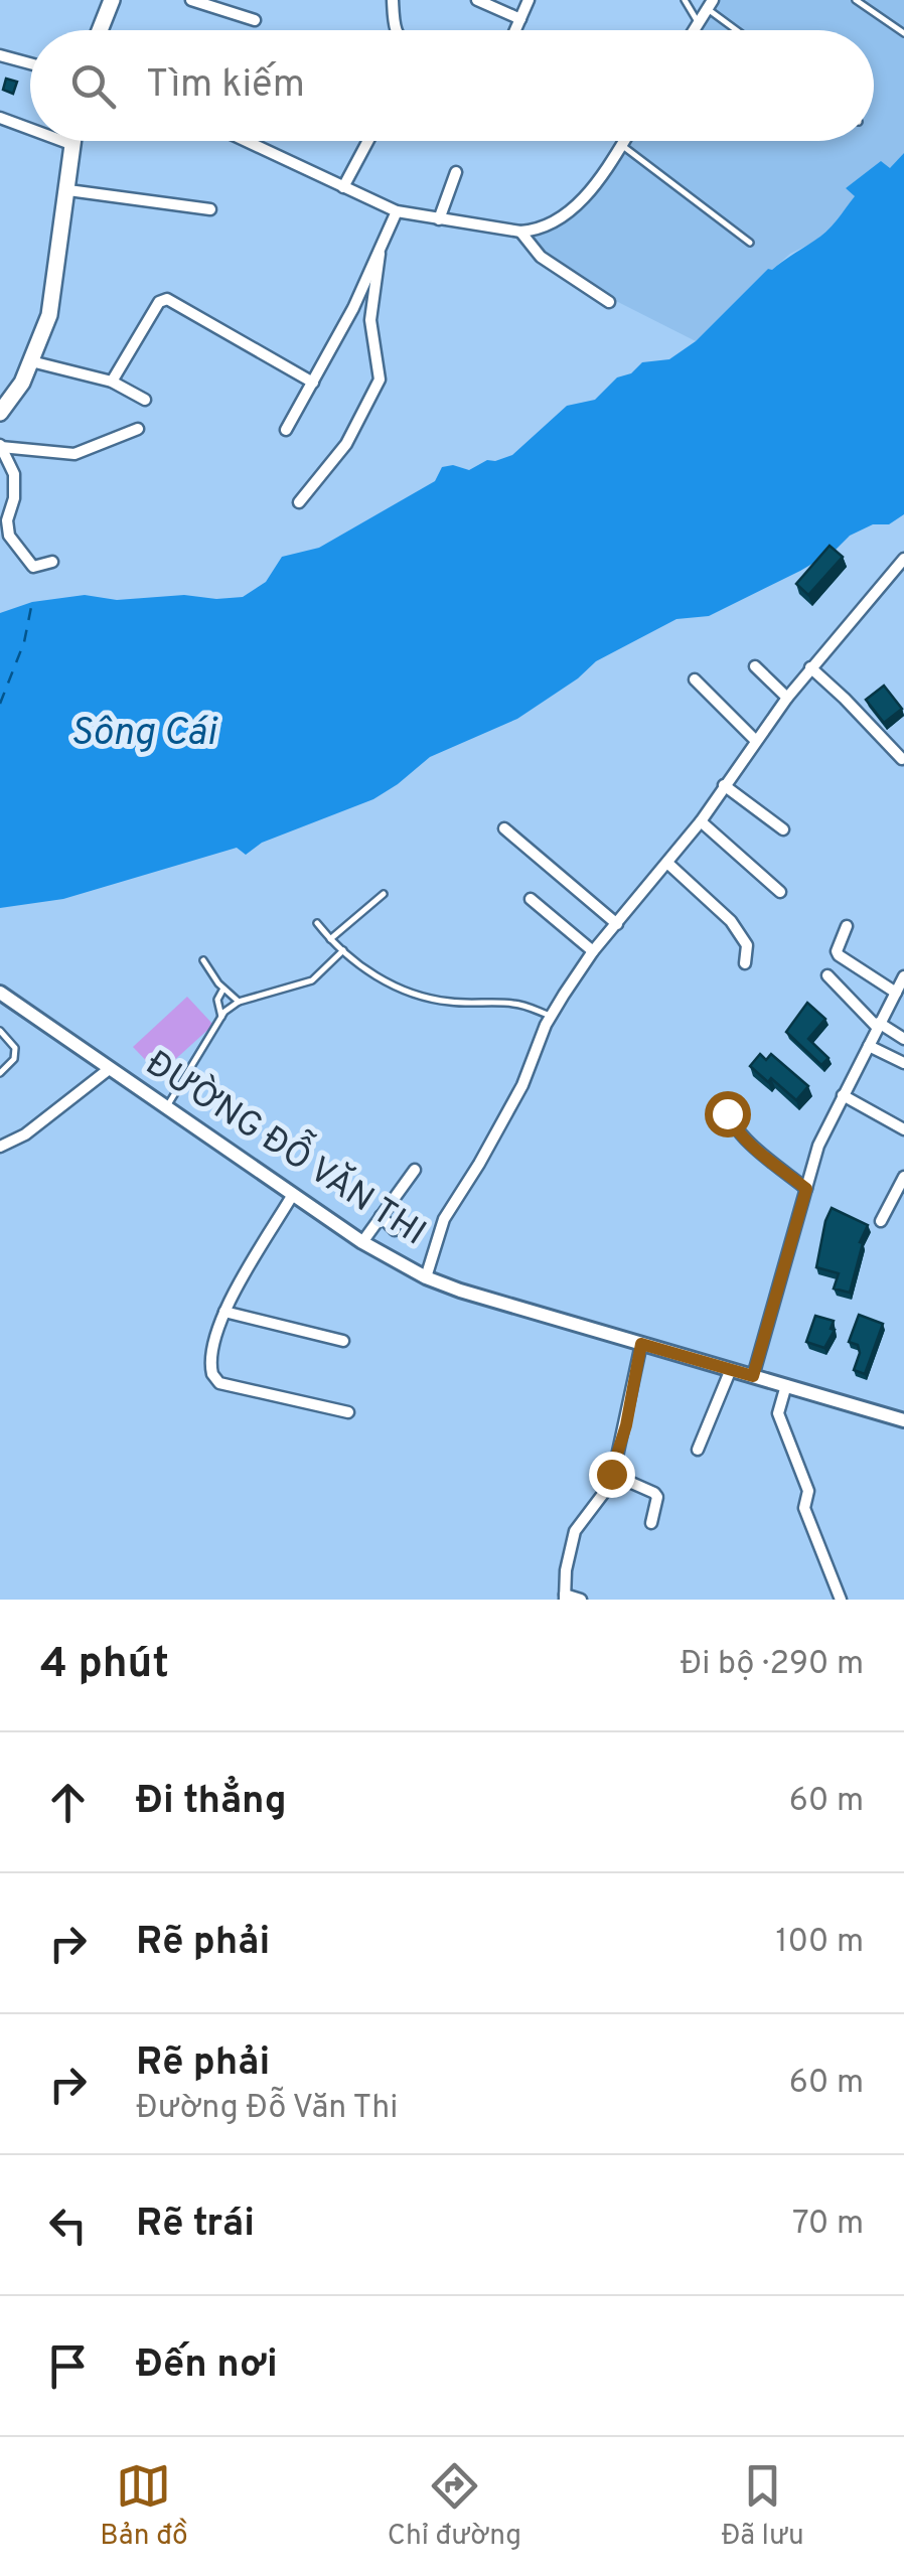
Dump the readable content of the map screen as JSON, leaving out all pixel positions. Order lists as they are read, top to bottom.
{
  "streets": {
    "street": ["ĐƯỜNG ĐỖ VĂN THI"]
  },
  "water": ["Sông Cái"],
  "page": {
    "search": "Tìm kiếm",
    "heading": ["4 phút", "Đi bộ · 290 m"],
    "list": [
      ["Đi thẳng", "60 m"],
      ["Rẽ phải", "100 m"],
      ["Rẽ phải", "Đường Đỗ Văn Thi", "60 m"],
      ["Rẽ trái", "70 m"],
      "Đến nơi"
    ],
    "nav": ["Bản đồ", "Chỉ đường", "Đã lưu"]
  }
}
